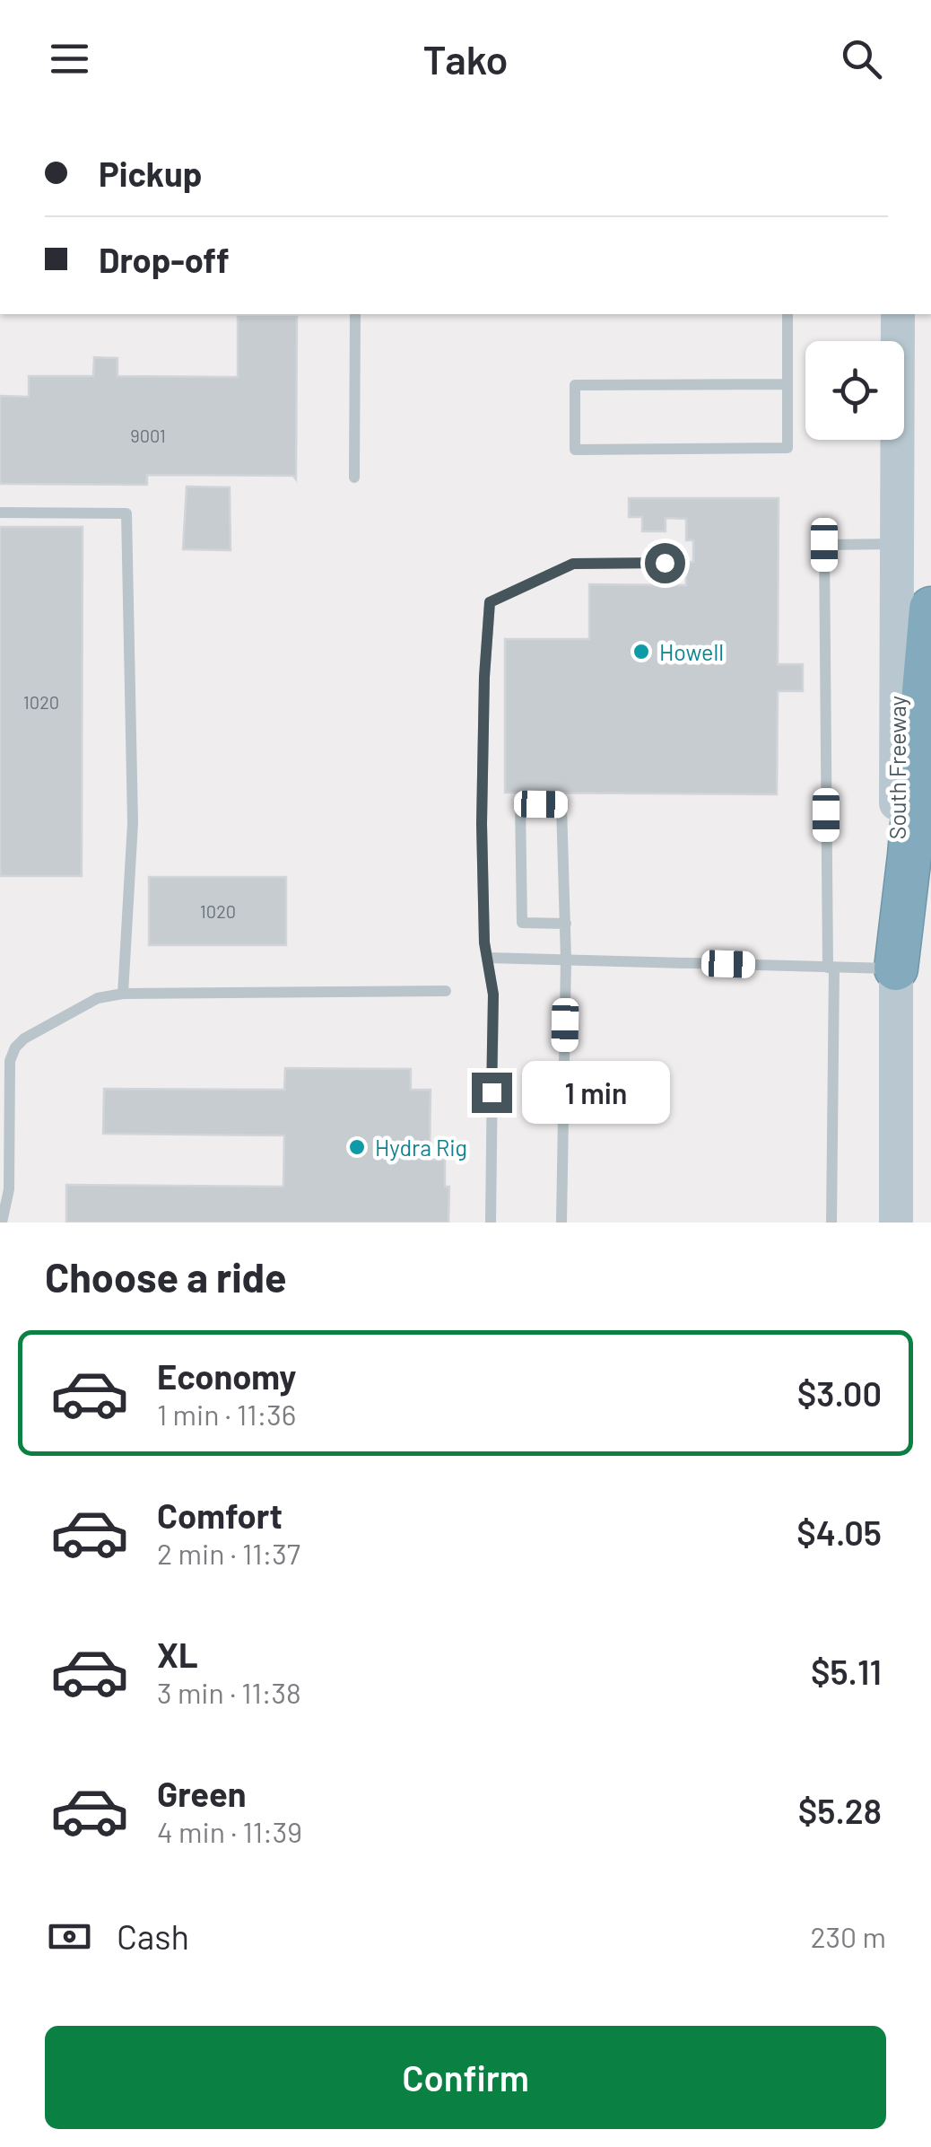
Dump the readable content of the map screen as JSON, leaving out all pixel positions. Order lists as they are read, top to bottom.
{
  "streets": {
    "main road": ["South Freeway"]
  },
  "places": ["Howell", "Hydra Rig"],
  "house_numbers": ["9001", "1020", "1020"],
  "page": {
    "header": "Tako",
    "banner": ["Pickup", "Drop-off"],
    "bubble": "1 min",
    "heading": "Choose a ride",
    "list": [
      {
        "name": "Economy",
        "note": "1 min · 11:36",
        "value": "$3.00"
      },
      {
        "name": "Comfort",
        "note": "2 min · 11:37",
        "value": "$4.05"
      },
      {
        "name": "XL",
        "note": "3 min · 11:38",
        "value": "$5.11"
      },
      {
        "name": "Green",
        "note": "4 min · 11:39",
        "value": "$5.28"
      }
    ],
    "pay": ["Cash", "230 m"],
    "buttons": "Confirm"
  }
}
